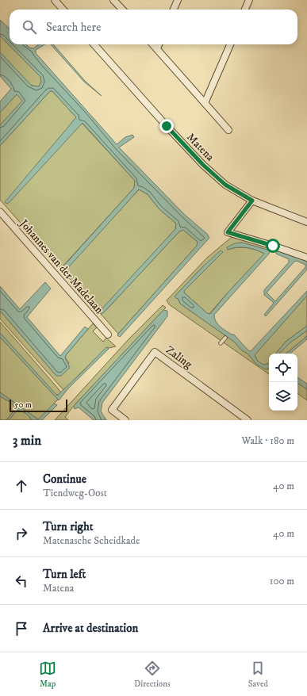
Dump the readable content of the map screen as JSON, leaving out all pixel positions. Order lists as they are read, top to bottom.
{
  "streets": {
    "street": ["Matena", "Johannes van der Madelaan", "Zaling"]
  },
  "scale_bar": "50 m",
  "page": {
    "search": "Search here",
    "scale": "50 m",
    "heading": ["3 min", "Walk · 180 m"],
    "list": [
      ["Continue", "Tiendweg-Oost", "40 m"],
      ["Turn right", "Matenasche Scheidkade", "40 m"],
      ["Turn left", "Matena", "100 m"],
      "Arrive at destination"
    ],
    "nav": ["Map", "Directions", "Saved"]
  }
}
